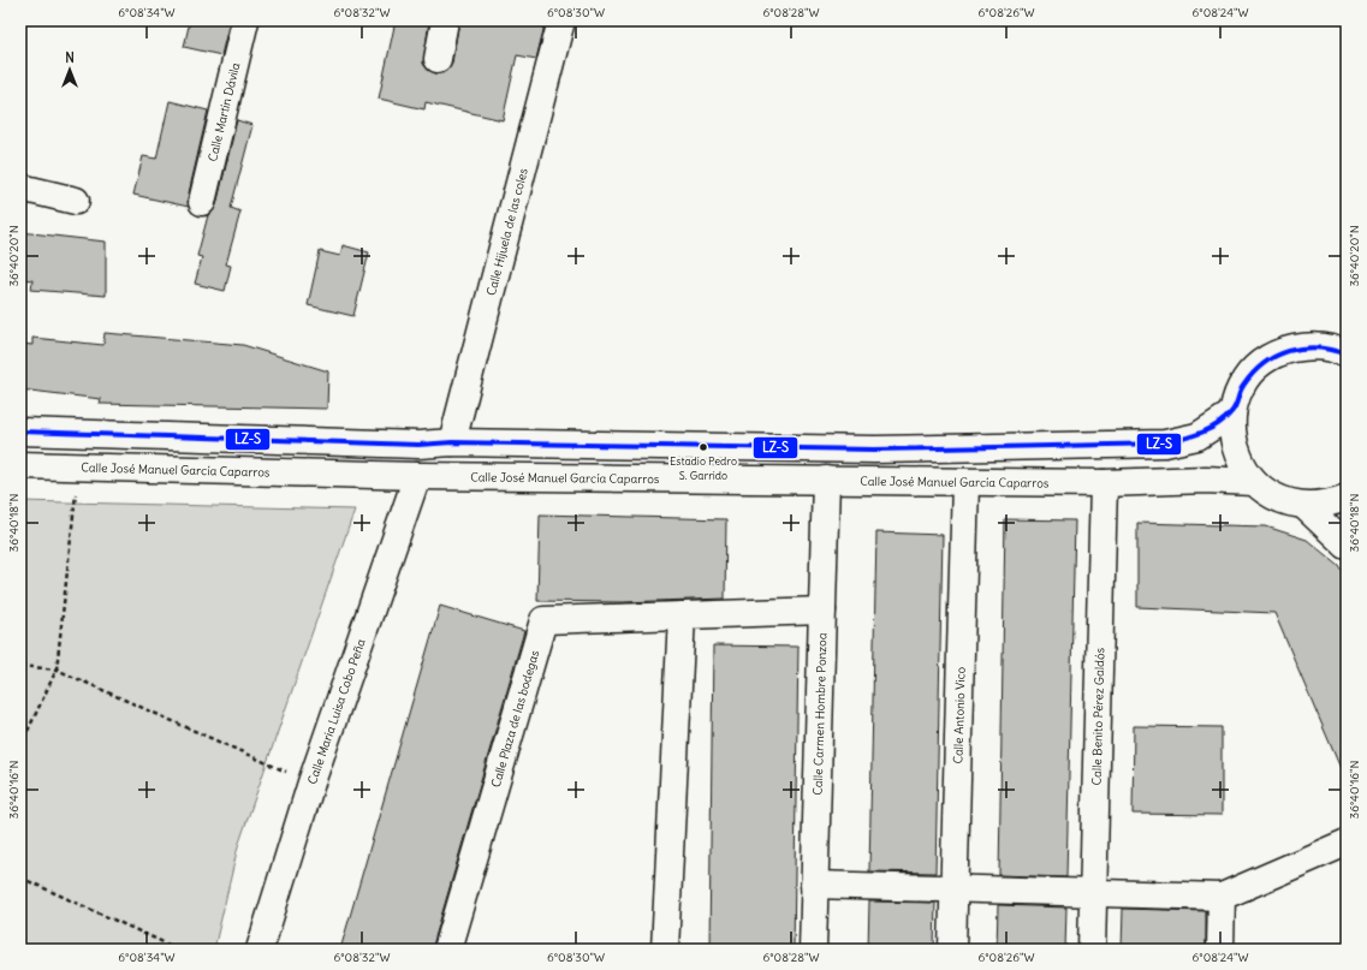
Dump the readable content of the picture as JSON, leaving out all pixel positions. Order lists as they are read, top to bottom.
{
  "streets": {
    "street": [
      "Calle Martín Dávila",
      "Calle Hijuela de las coles",
      "Calle José Manuel García Caparros",
      "Calle Maria Luisa Cobo Peña",
      "Calle Carmen Hombre Ponzoa",
      "Calle Antonio Vico",
      "Calle Benito Pérez Galdós",
      "Calle Plaza de las bodegas"
    ]
  },
  "crossings": [
    ["Calle José Manuel García Caparros", "Calle Maria Luisa Cobo Peña"],
    ["Calle José Manuel García Caparros", "Calle Carmen Hombre Ponzoa"],
    ["Calle José Manuel García Caparros", "Calle Antonio Vico"],
    ["Calle José Manuel García Caparros", "Calle Benito Pérez Galdós"],
    ["Calle Carmen Hombre Ponzoa", "Calle Plaza de las bodegas"]
  ],
  "places": ["Estadio Pedro S. Garrido"],
  "lines": ["transit line LZ-S"],
  "north": "top",
  "coordinates": [
    "6°08'34\"W",
    "6°08'32\"W",
    "6°08'30\"W",
    "6°08'28\"W",
    "6°08'26\"W",
    "6°08'24\"W",
    "36°40'20\"N",
    "36°40'18\"N",
    "36°40'16\"N"
  ]
}
